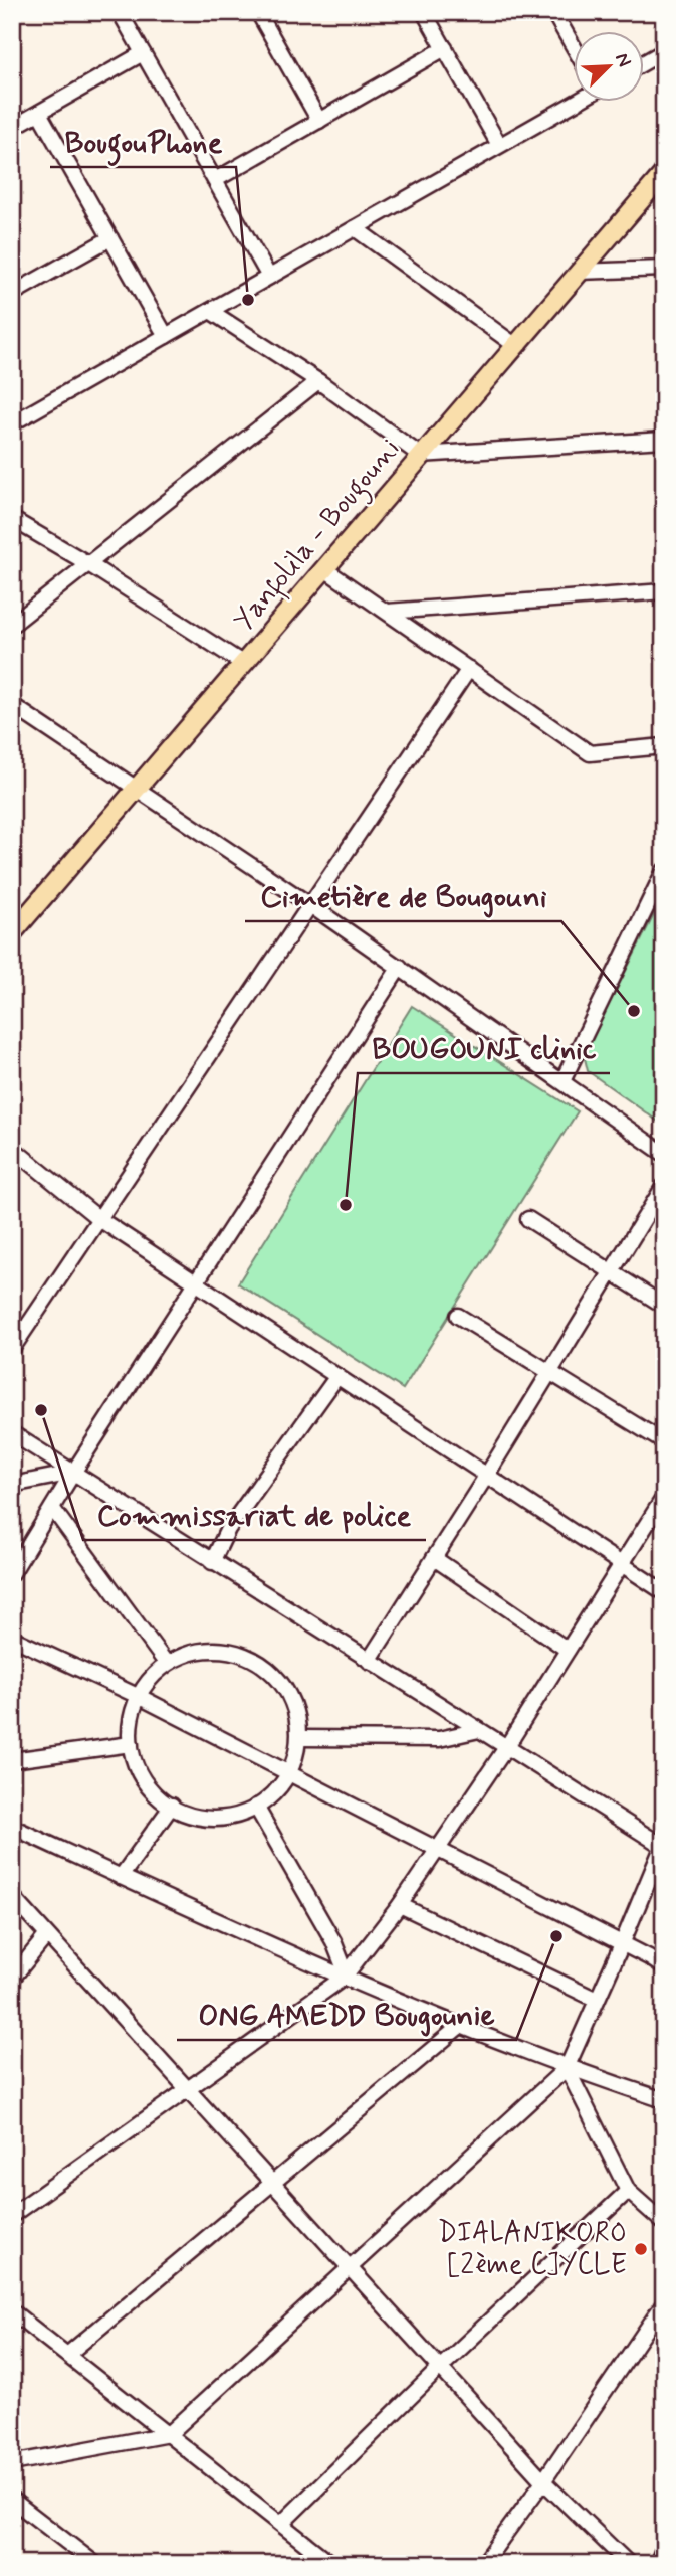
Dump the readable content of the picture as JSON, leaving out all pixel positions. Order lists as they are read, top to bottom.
{
  "streets": {
    "main road": ["Yanfolila - Bougouni"]
  },
  "places": [
    "BougouPhone",
    "Cimetière de Bougouni",
    "BOUGOUNI clinic",
    "Commissariat de police",
    "ONG AMEDD Bougounie",
    "DIALANIKORO [2ème C]YCLE"
  ],
  "north": "top right"
}
